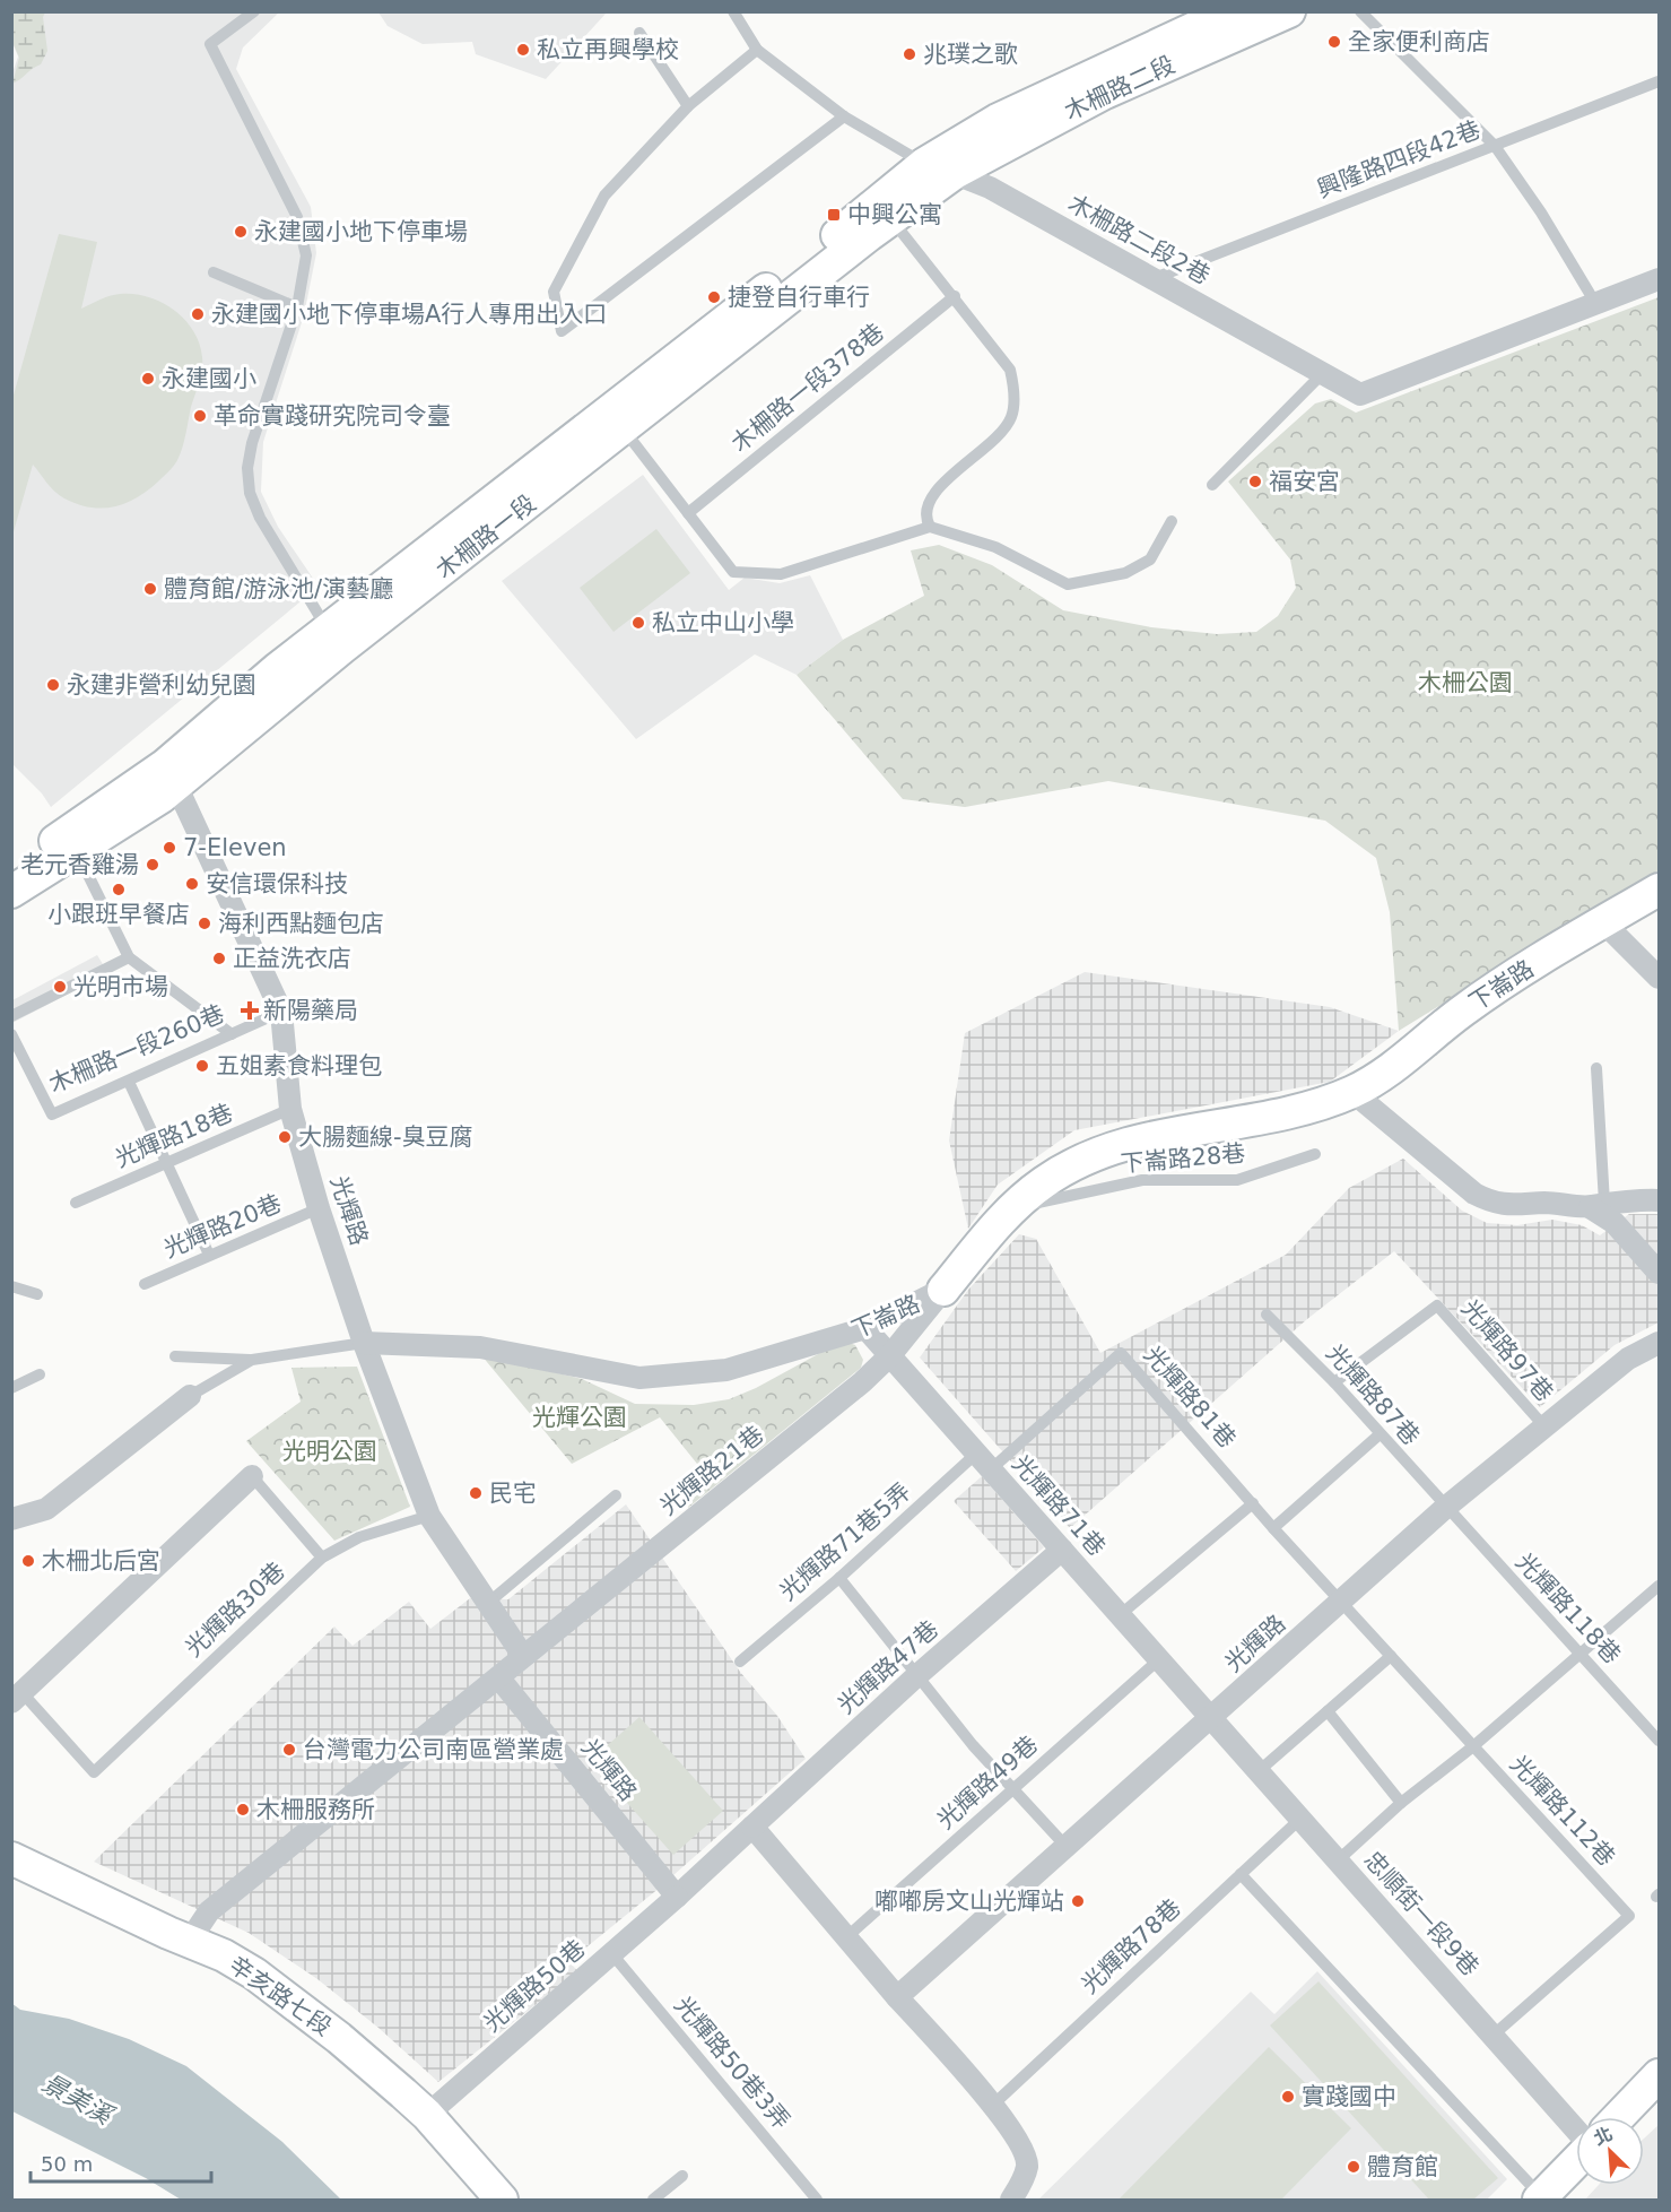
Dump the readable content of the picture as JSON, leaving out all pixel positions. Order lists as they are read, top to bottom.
{
  "streets": {
    "main road": [
      "木柵路二段",
      "木柵路一段",
      "下崙路",
      "辛亥路七段"
    ],
    "street": [
      "木柵路二段2巷",
      "光輝路",
      "光輝路21巷",
      "光輝路71巷",
      "光輝路47巷",
      "忠順街一段9巷",
      "光輝路50巷"
    ],
    "lane": [
      "興隆路四段42巷",
      "木柵路一段378巷",
      "木柵路一段260巷",
      "光輝路18巷",
      "下崙路28巷",
      "光輝路20巷",
      "光輝路97巷",
      "光輝路87巷",
      "光輝路81巷",
      "光輝路71巷5弄",
      "光輝路118巷",
      "光輝路30巷",
      "光輝路49巷",
      "光輝路112巷",
      "光輝路78巷",
      "光輝路50巷3弄"
    ]
  },
  "crossings": [
    ["木柵路二段", "木柵路二段2巷"],
    ["木柵路二段", "木柵路一段"],
    ["興隆路四段42巷", "木柵路二段2巷"],
    ["木柵路二段2巷", "木柵路一段"],
    ["木柵路一段", "光輝路"],
    ["下崙路", "下崙路28巷"],
    ["下崙路", "光輝路"],
    ["下崙路", "光輝路21巷"],
    ["下崙路", "光輝路71巷"],
    ["木柵路一段260巷", "光輝路"],
    ["光輝路18巷", "光輝路"],
    ["光輝路", "光輝路20巷"],
    ["光輝路", "光輝路97巷"],
    ["光輝路", "光輝路87巷"],
    ["光輝路", "光輝路81巷"],
    ["光輝路", "光輝路21巷"],
    ["光輝路", "光輝路71巷"],
    ["光輝路", "光輝路118巷"],
    ["光輝路", "光輝路30巷"],
    ["光輝路", "光輝路112巷"],
    ["光輝路", "忠順街一段9巷"],
    ["光輝路", "光輝路50巷"],
    ["光輝路97巷", "光輝路87巷"],
    ["光輝路87巷", "光輝路118巷"],
    ["光輝路81巷", "光輝路71巷"],
    ["光輝路81巷", "光輝路71巷5弄"],
    ["光輝路81巷", "光輝路112巷"],
    ["光輝路21巷", "光輝路71巷"],
    ["光輝路71巷", "光輝路71巷5弄"],
    ["光輝路71巷", "光輝路47巷"],
    ["光輝路71巷", "光輝路49巷"],
    ["光輝路71巷", "忠順街一段9巷"],
    ["光輝路112巷", "忠順街一段9巷"],
    ["忠順街一段9巷", "光輝路78巷"],
    ["光輝路50巷", "辛亥路七段"],
    ["光輝路50巷", "光輝路50巷3弄"]
  ],
  "water": ["景美溪"],
  "parks": ["木柵公園", "光輝公園", "光明公園"],
  "places": {
    "other": [
      "全家便利商店",
      "私立再興學校",
      "兆璞之歌",
      "永建國小地下停車場",
      "捷登自行車行",
      "永建國小地下停車場A行人專用出入口",
      "永建國小",
      "革命實踐研究院司令臺",
      "福安宮",
      "體育館/游泳池/演藝廳",
      "私立中山小學",
      "永建非營利幼兒園",
      "7-Eleven",
      "老元香雞湯",
      "安信環保科技",
      "小跟班早餐店",
      "海利西點麵包店",
      "正益洗衣店",
      "光明市場",
      "五姐素食料理包",
      "大腸麵線-臭豆腐",
      "民宅",
      "木柵北后宮",
      "台灣電力公司南區營業處",
      "木柵服務所",
      "嘟嘟房文山光輝站",
      "實踐國中",
      "體育館"
    ],
    "transit": ["中興公寓"],
    "health": ["新陽藥局"]
  },
  "scale_bar": "50 m",
  "north": "top left"
}
